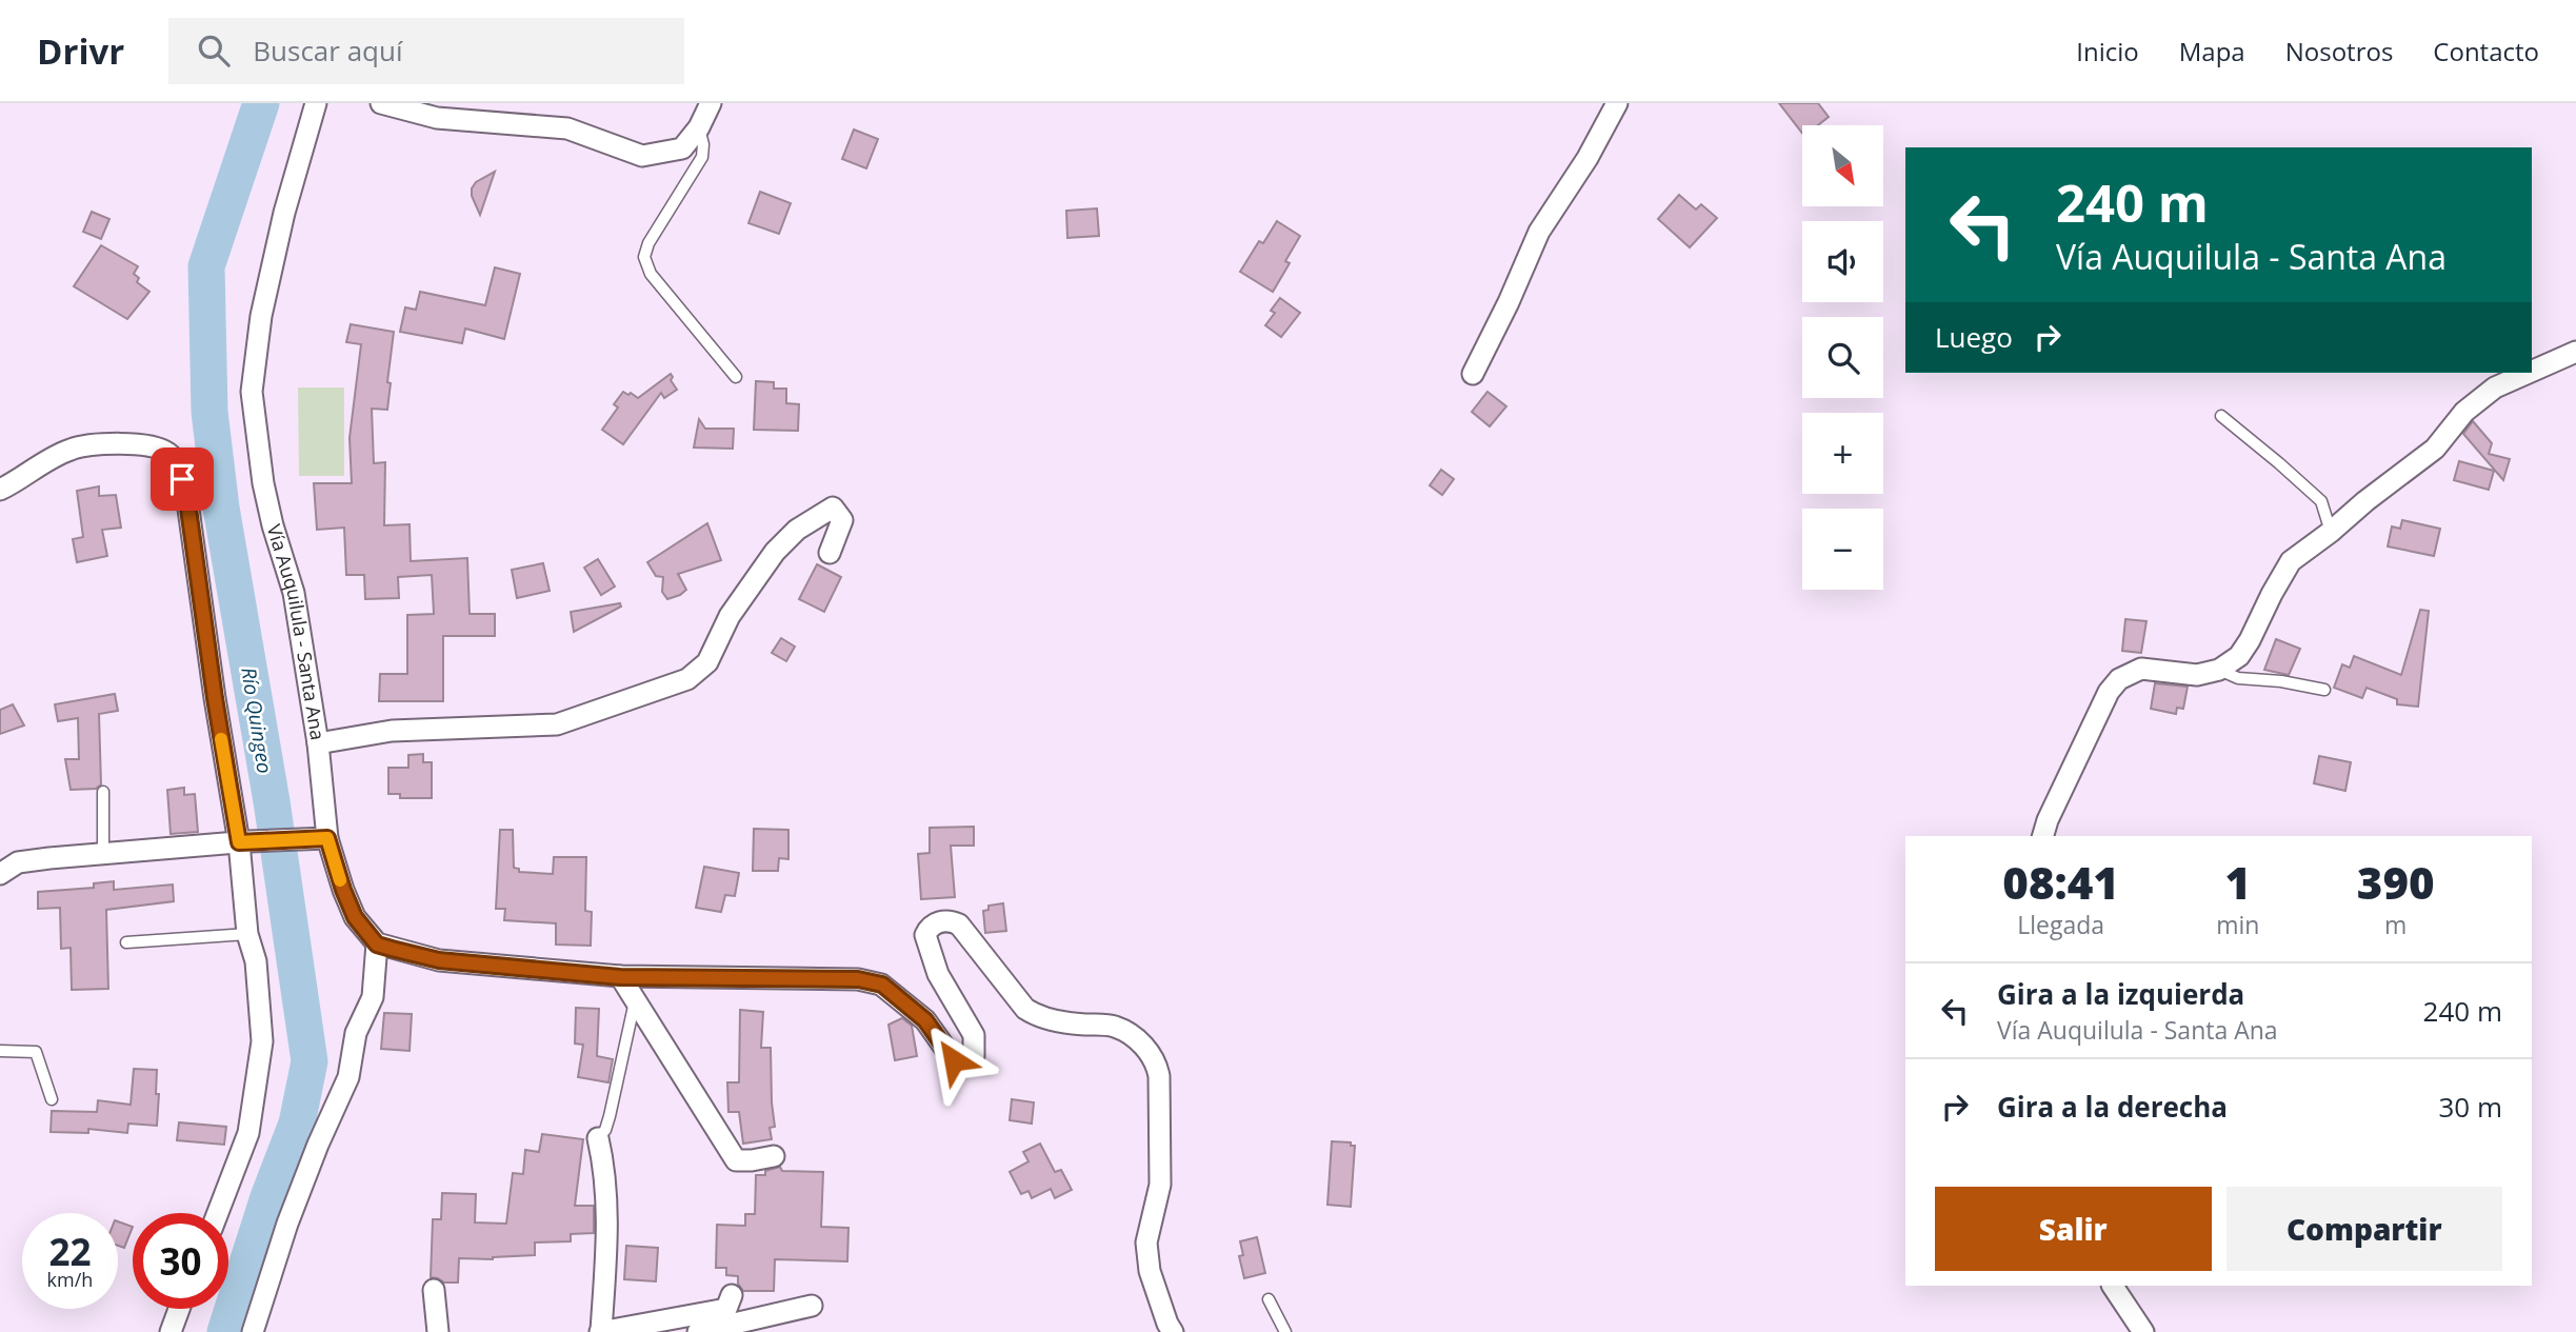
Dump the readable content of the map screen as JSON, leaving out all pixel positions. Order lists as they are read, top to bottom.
{
  "streets": {
    "street": ["Vía Auquilula - Santa Ana"]
  },
  "water": ["Río Quingeo"],
  "north": "bottom right",
  "page": {
    "header": "Drivr",
    "search": "Buscar aquí",
    "nav": [
      "Inicio",
      "Mapa",
      "Nosotros",
      "Contacto"
    ],
    "map_buttons": ["+", "−"],
    "turn": ["240 m", "Vía Auquilula - Santa Ana"],
    "then": "Luego",
    "eta": [
      "08:41",
      "Llegada",
      "1",
      "min",
      "390",
      "m"
    ],
    "list": [
      {
        "name": "Gira a la izquierda",
        "note": "Vía Auquilula - Santa Ana",
        "value": "240 m"
      },
      {
        "name": "Gira a la derecha",
        "value": "30 m"
      }
    ],
    "buttons": ["Salir", "Compartir"],
    "speed": "22 km/h",
    "limit": "30"
  }
}
